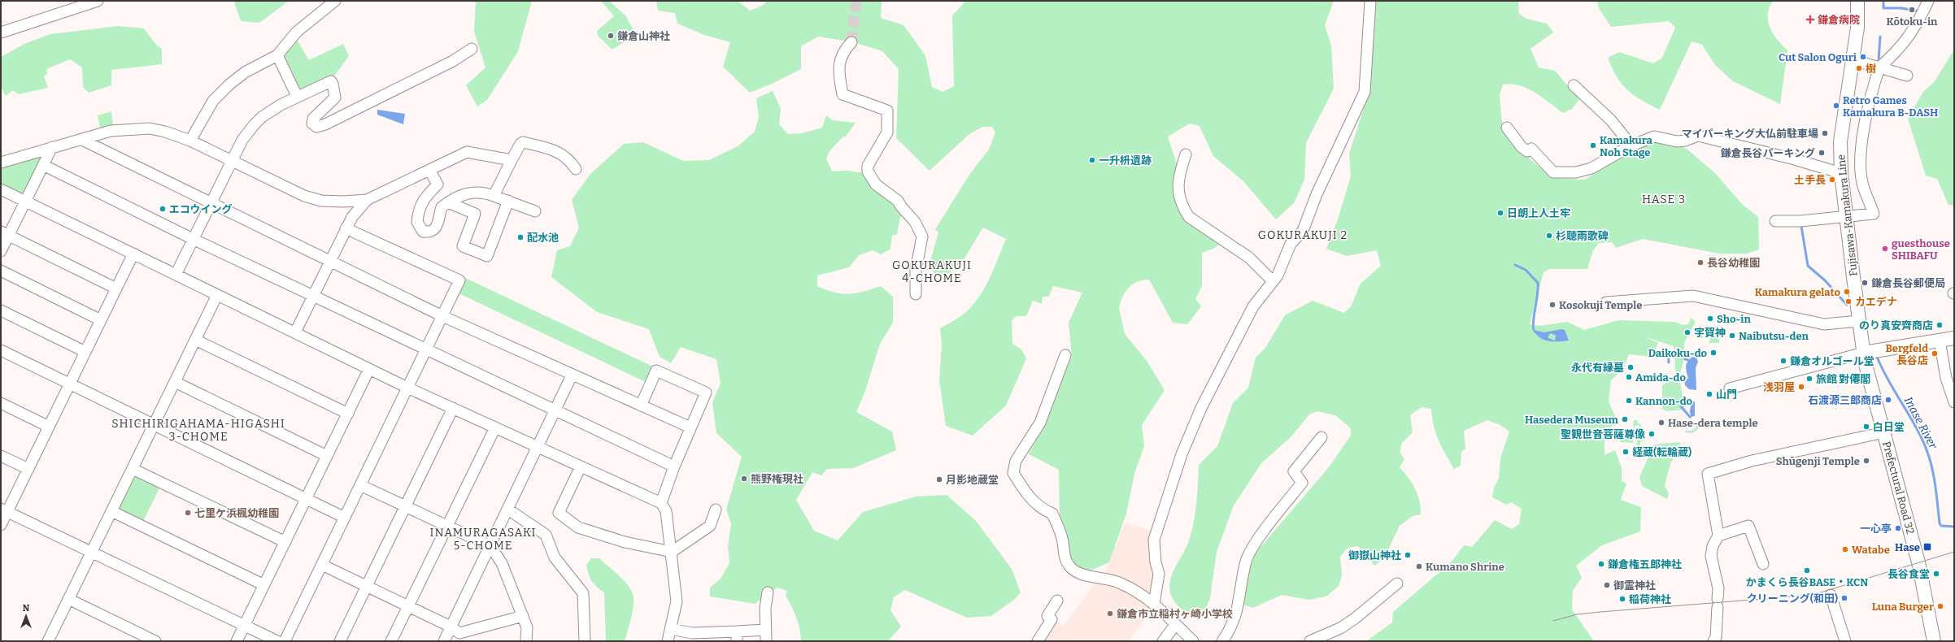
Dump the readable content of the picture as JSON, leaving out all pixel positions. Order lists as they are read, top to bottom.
{
  "streets": {
    "main road": ["Fujisawa-Kamakura Line", "Prefectural Road 32"]
  },
  "crossings": [
    ["Fujisawa-Kamakura Line", "Prefectural Road 32"]
  ],
  "districts": [
    "HASE 3",
    "GOKURAKUJI 2",
    "GOKURAKUJI 4-CHOME",
    "SHICHIRIGAHAMA-HIGASHI 3-CHOME",
    "INAMURAGASAKI 5-CHOME"
  ],
  "water": ["Inase River"],
  "places": {
    "other": [
      "Kōtoku-in",
      "鎌倉山神社",
      "Cut Salon Oguri",
      "樹",
      "Retro Games Kamakura B-DASH",
      "マイパーキング大仏前駐車場",
      "Kamakura Noh Stage",
      "鎌倉長谷パーキング",
      "一升枡遺跡",
      "土手長",
      "エコウイング",
      "日朗上人土牢",
      "杉聴雨歌碑",
      "配水池",
      "guesthouse SHIBAFU",
      "長谷幼稚園",
      "鎌倉長谷郵便局",
      "Kamakura gelato",
      "カエデナ",
      "Kosokuji Temple",
      "Sho-in",
      "のり真安齊商店",
      "宇賀神",
      "Naibutsu-den",
      "Daikoku-do",
      "Bergfeld 長谷店",
      "鎌倉オルゴール堂",
      "永代有縁墓",
      "Amida-do",
      "旅館 對僊閣",
      "浅羽屋",
      "山門",
      "石渡源三郎商店",
      "Kannon-do",
      "Hasedera Museum",
      "Hase-dera temple",
      "白日堂",
      "聖観世音菩薩尊像",
      "経蔵(転輪蔵)",
      "Shūgenji Temple",
      "熊野権現社",
      "月影地蔵堂",
      "七里ケ浜楓幼稚園",
      "一心亭",
      "Watabe",
      "御嶽山神社",
      "鎌倉権五郎神社",
      "Kumano Shrine",
      "かまくら長谷BASE・KCN",
      "長谷食堂",
      "御霊神社",
      "クリーニング(和田)",
      "稲荷神社",
      "Luna Burger",
      "鎌倉市立稲村ヶ崎小学校"
    ],
    "health": ["鎌倉病院"],
    "transit": ["Hase"]
  },
  "north": "top"
}
